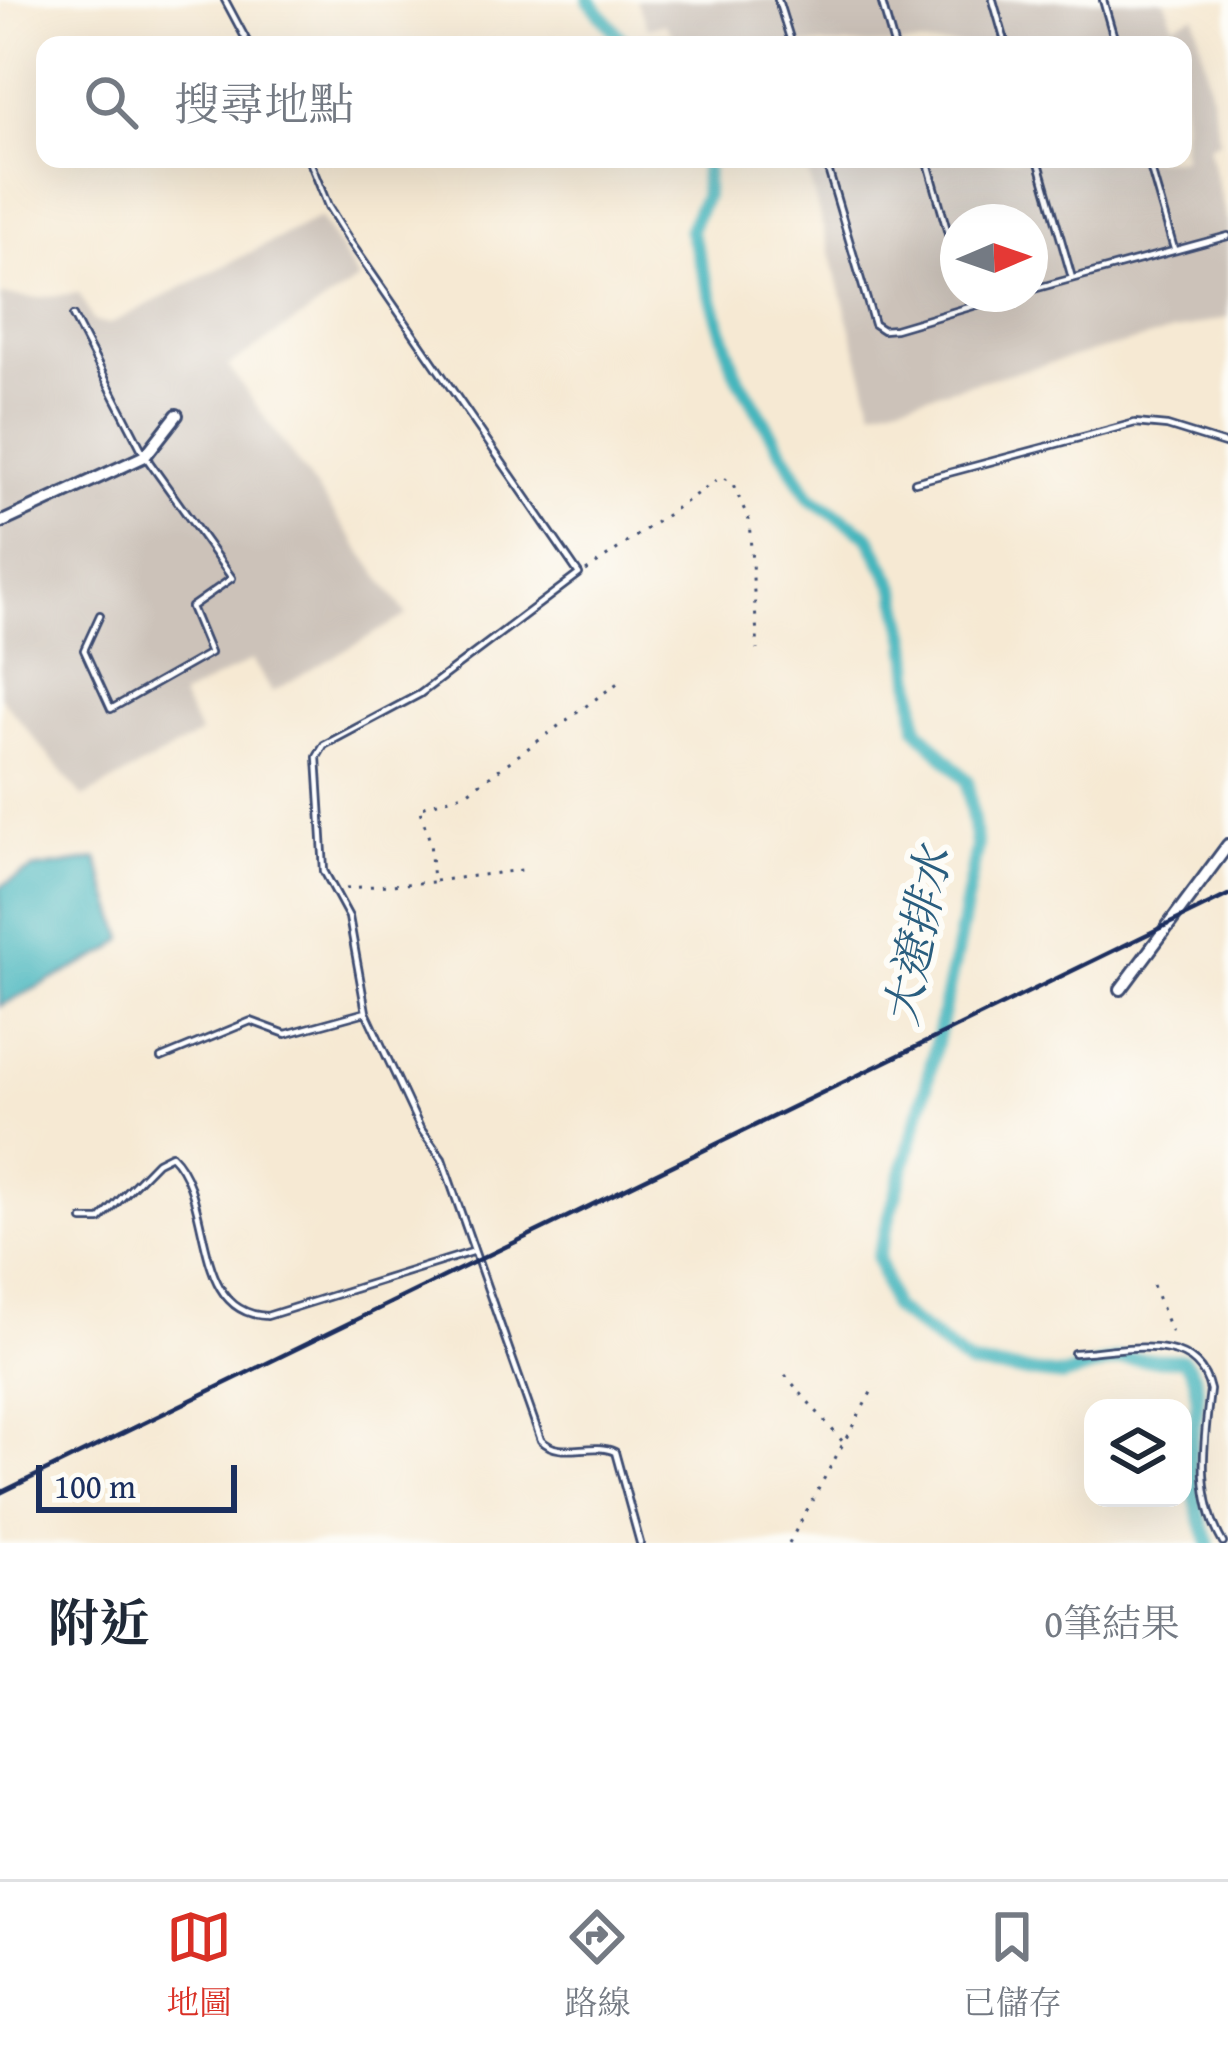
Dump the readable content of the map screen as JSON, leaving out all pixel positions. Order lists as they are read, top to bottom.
{
  "water": ["大遼排水"],
  "scale_bar": "100 m",
  "north": "right",
  "page": {
    "search": "搜尋地點",
    "scale": "100 m",
    "heading": ["附近", "0筆結果"],
    "nav": ["地圖", "路線", "已儲存"]
  }
}
